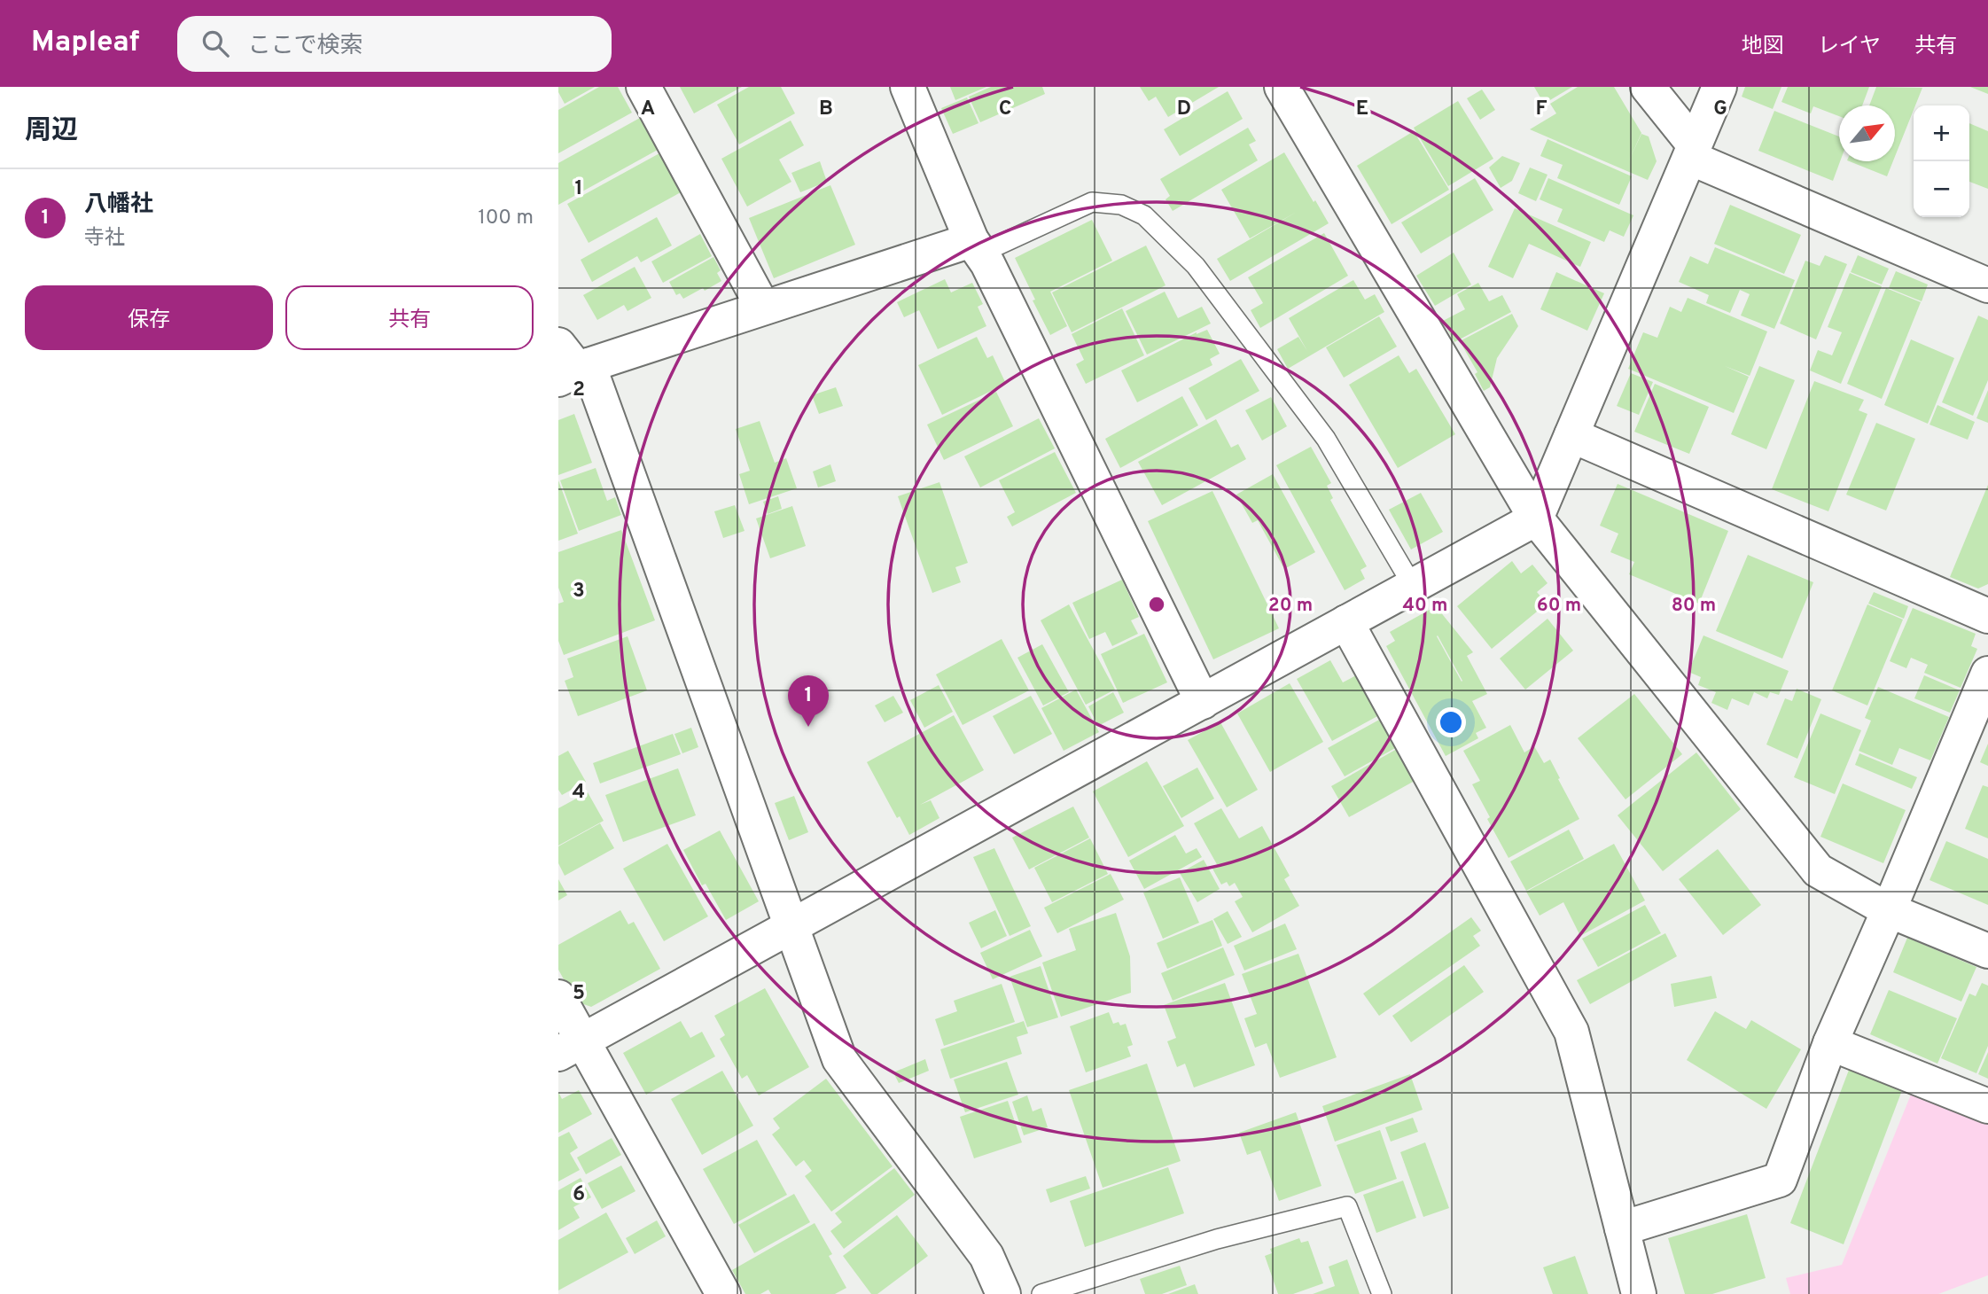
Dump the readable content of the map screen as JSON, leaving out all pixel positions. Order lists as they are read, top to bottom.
{
  "north": "top right",
  "page": {
    "header": "Mapleaf",
    "search": "ここで検索",
    "nav": ["地図", "レイヤ", "共有"],
    "heading": "周辺",
    "map_buttons": ["+", "−"],
    "list": [
      {
        "mark": "1",
        "name": "八幡社",
        "note": "寺社",
        "value": "100 m"
      }
    ],
    "buttons": ["保存", "共有"],
    "pins": "1"
  },
  "grid": {
    "columns": [
      "A",
      "B",
      "C",
      "D",
      "E",
      "F",
      "G"
    ],
    "rows": [
      "1",
      "2",
      "3",
      "4",
      "5",
      "6"
    ]
  },
  "rings": [
    "20 m",
    "40 m",
    "60 m",
    "80 m"
  ]
}
